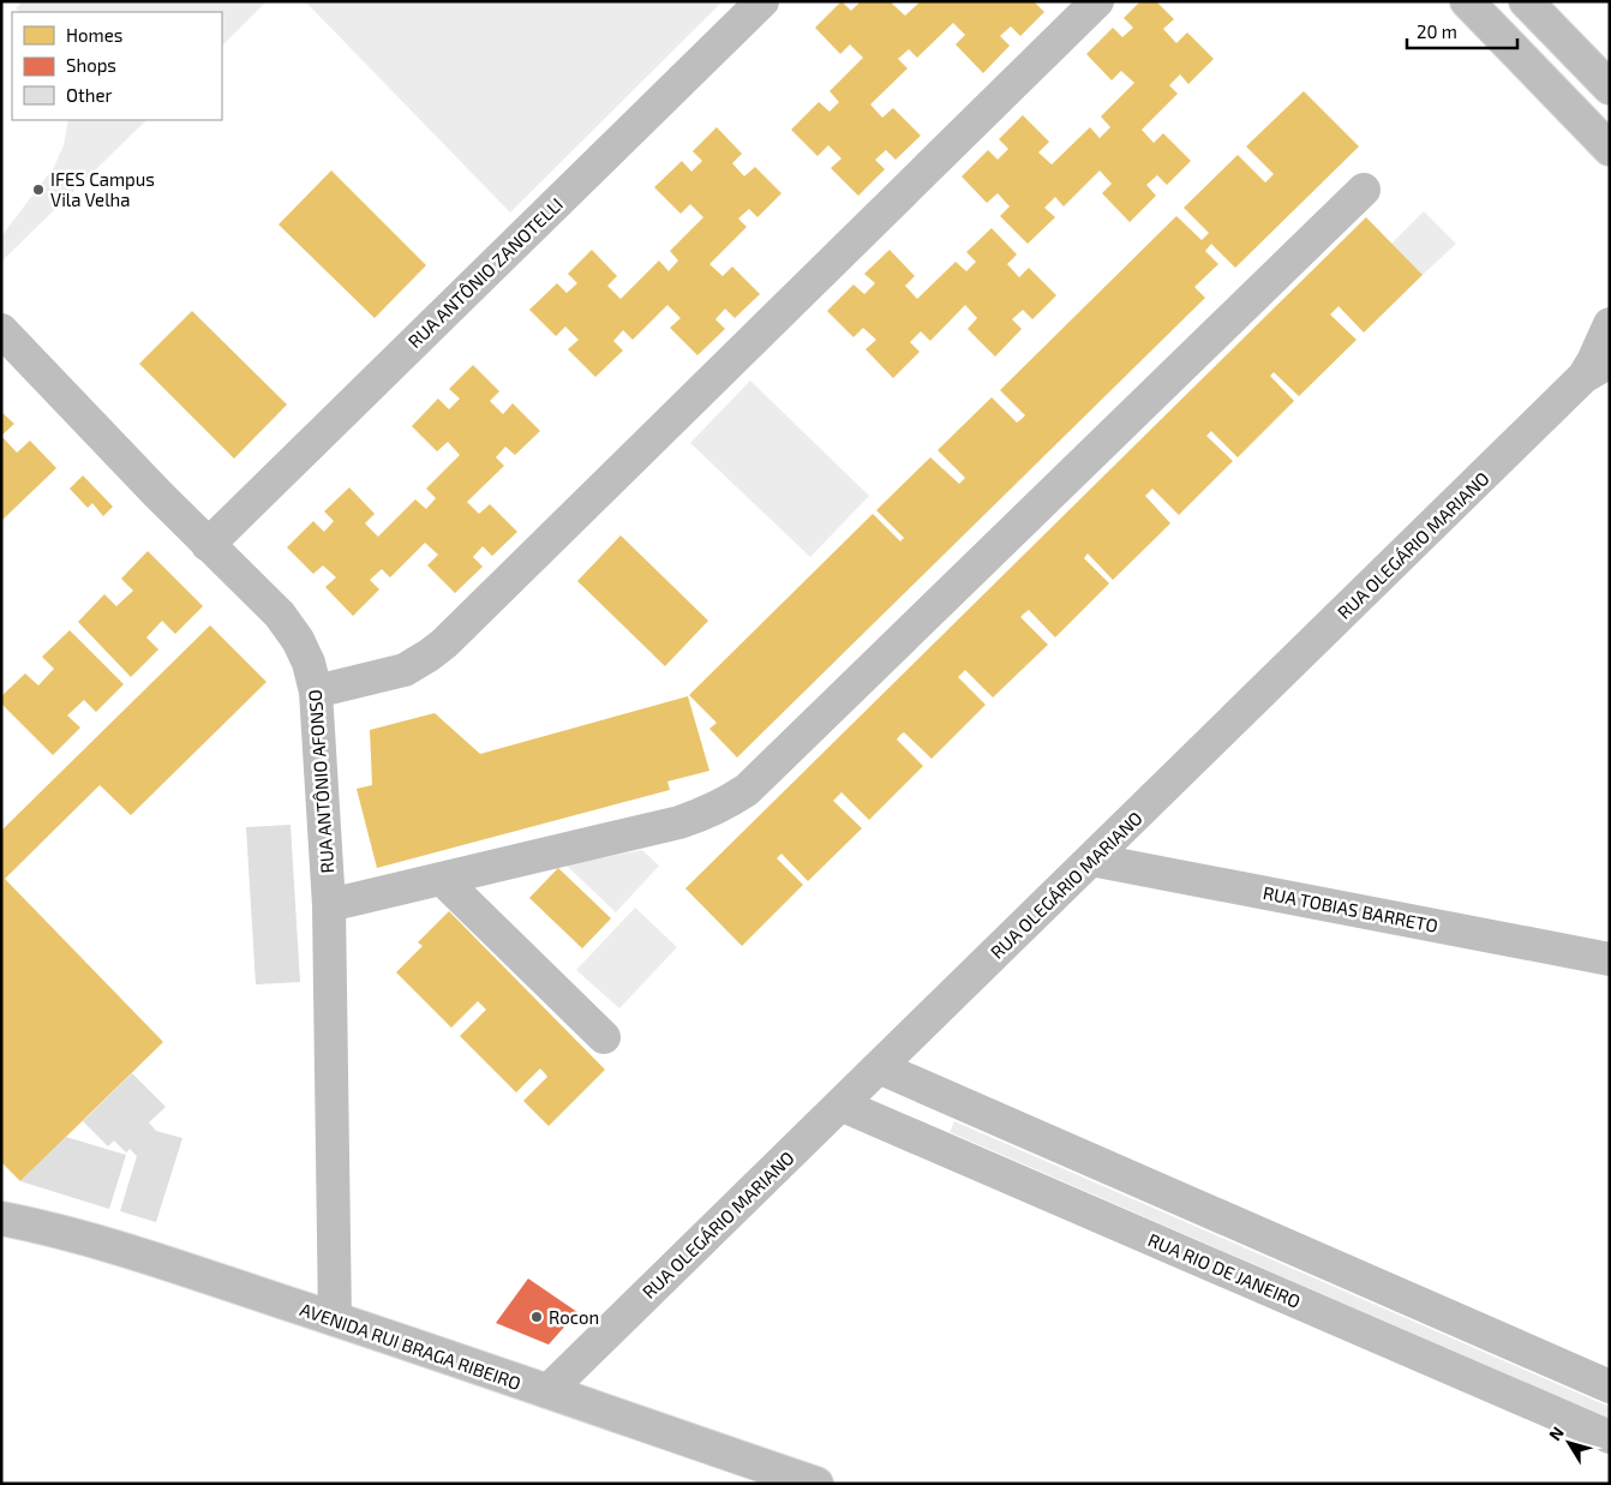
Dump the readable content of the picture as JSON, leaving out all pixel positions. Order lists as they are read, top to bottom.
{
  "streets": {
    "street": [
      "RUA ANTÔNIO ZANOTELLI",
      "RUA OLEGÁRIO MARIANO",
      "RUA ANTÔNIO AFONSO",
      "RUA TOBIAS BARRETO",
      "RUA RIO DE JANEIRO",
      "AVENIDA RUI BRAGA RIBEIRO"
    ]
  },
  "crossings": [
    ["RUA ANTÔNIO ZANOTELLI", "RUA ANTÔNIO AFONSO"],
    ["RUA OLEGÁRIO MARIANO", "RUA TOBIAS BARRETO"],
    ["RUA OLEGÁRIO MARIANO", "RUA RIO DE JANEIRO"],
    ["RUA OLEGÁRIO MARIANO", "AVENIDA RUI BRAGA RIBEIRO"],
    ["RUA ANTÔNIO AFONSO", "AVENIDA RUI BRAGA RIBEIRO"]
  ],
  "places": ["IFES Campus Vila Velha", "Rocon"],
  "legend": ["Homes", "Shops", "Other"],
  "scale_bar": "20 m",
  "north": "top left"
}
